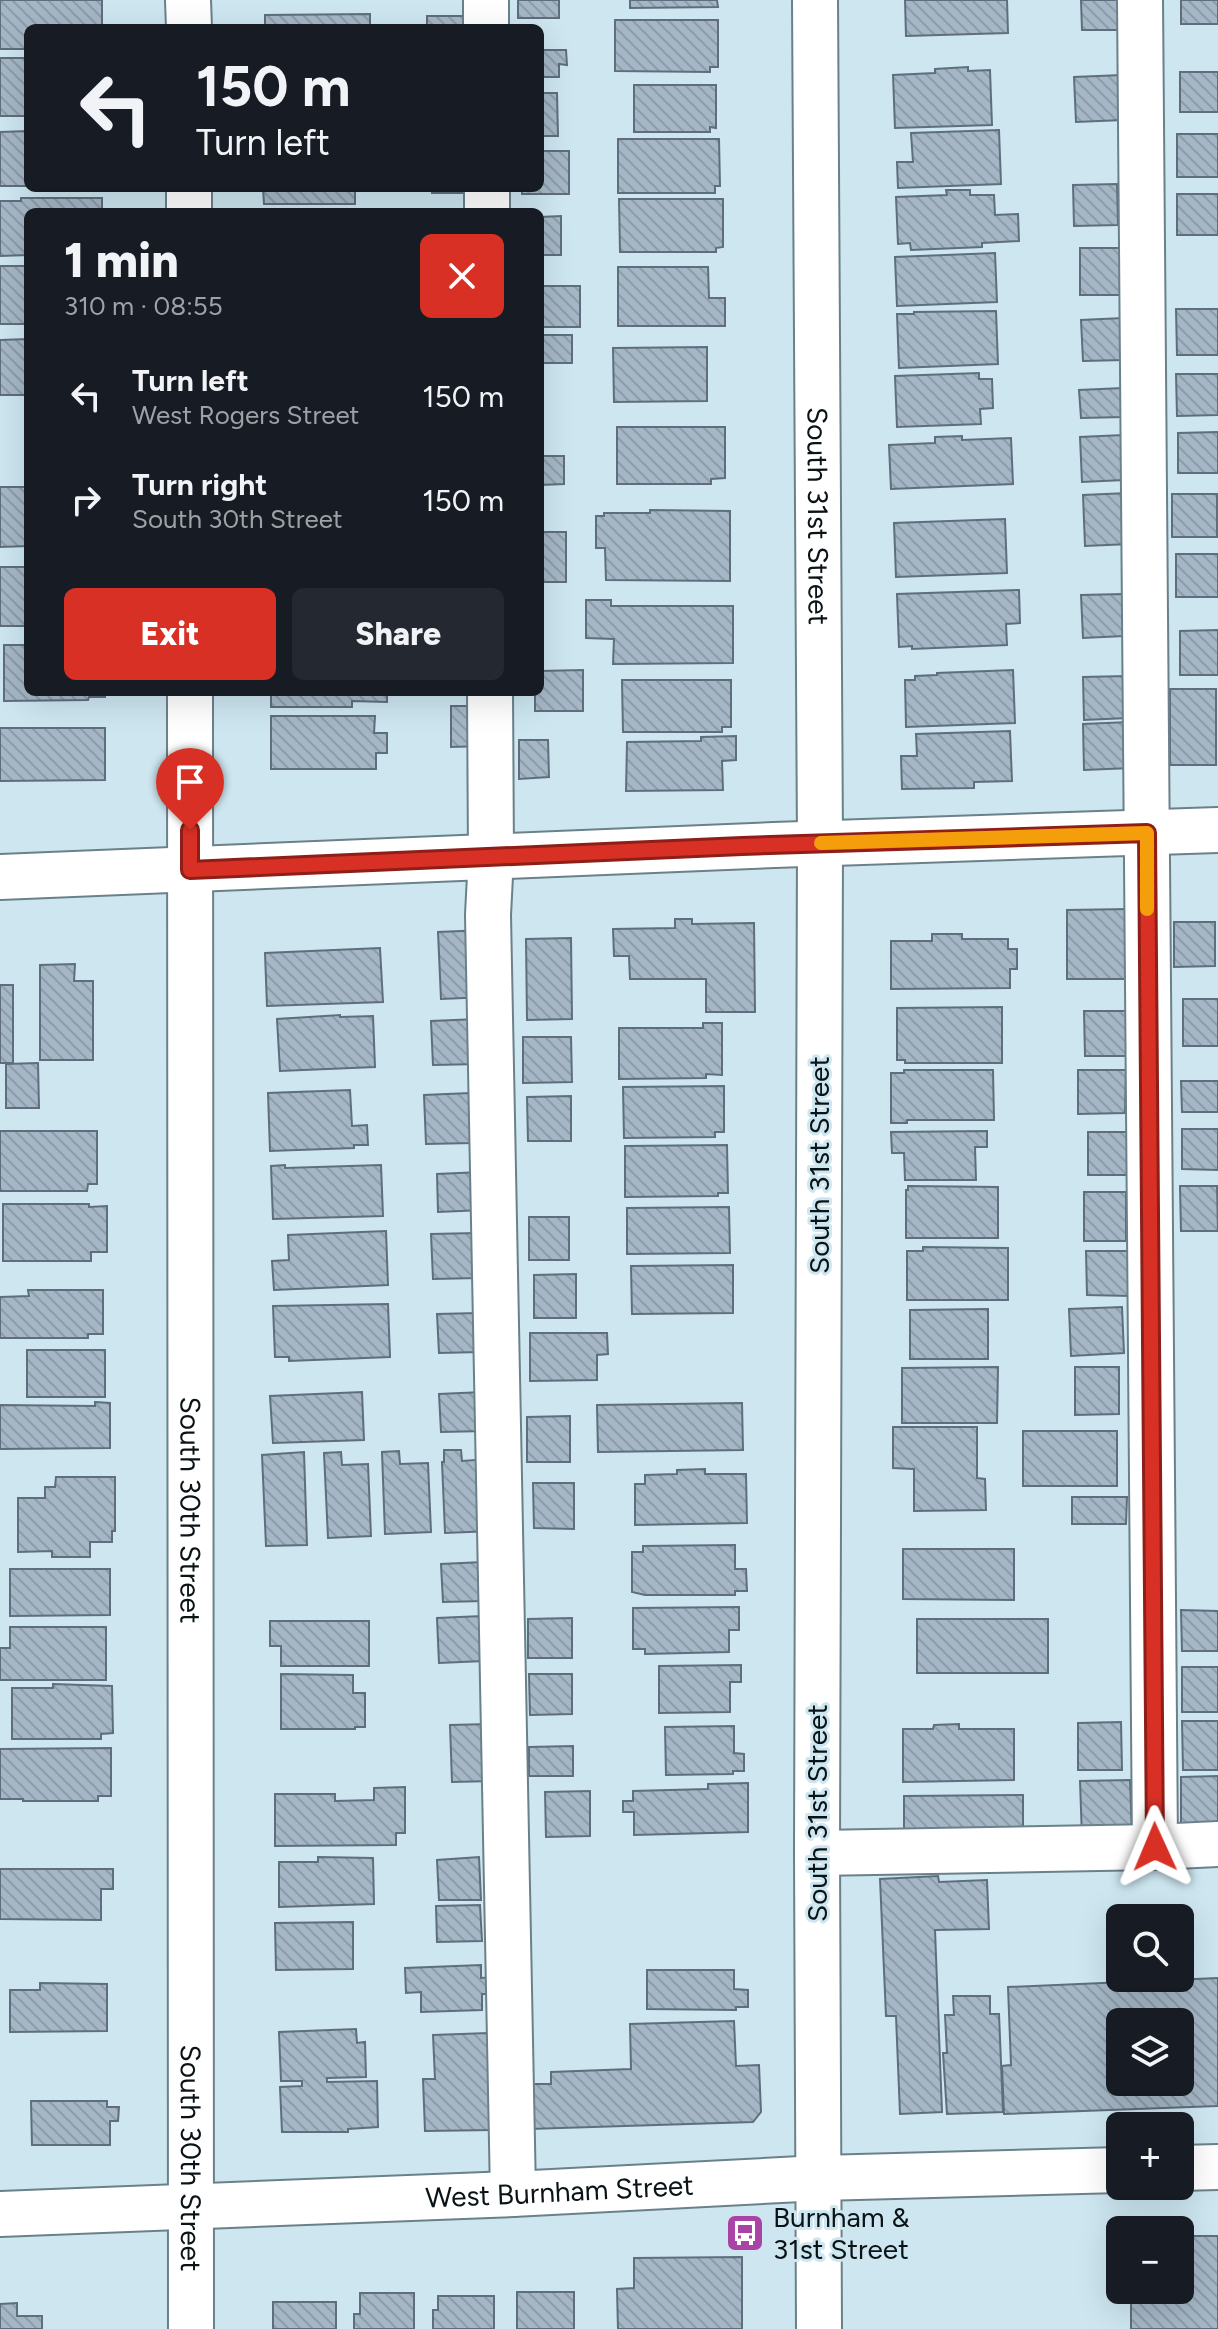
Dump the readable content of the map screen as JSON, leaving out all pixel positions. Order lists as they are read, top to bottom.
{
  "streets": {
    "street": ["South 31st Street", "South 30th Street", "West Burnham Street"]
  },
  "crossings": [
    ["South 31st Street", "West Burnham Street"],
    ["South 30th Street", "West Burnham Street"]
  ],
  "places": {
    "bus stop": ["Burnham & 31st Street"]
  },
  "page": {
    "turn": ["150 m", "Turn left"],
    "heading": ["1 min", "310 m · 08:55"],
    "list": [
      {
        "name": "Turn left",
        "note": "West Rogers Street",
        "value": "150 m"
      },
      {
        "name": "Turn right",
        "note": "South 30th Street",
        "value": "150 m"
      }
    ],
    "buttons": ["Exit", "Share"],
    "map_buttons": ["+", "−"]
  }
}
